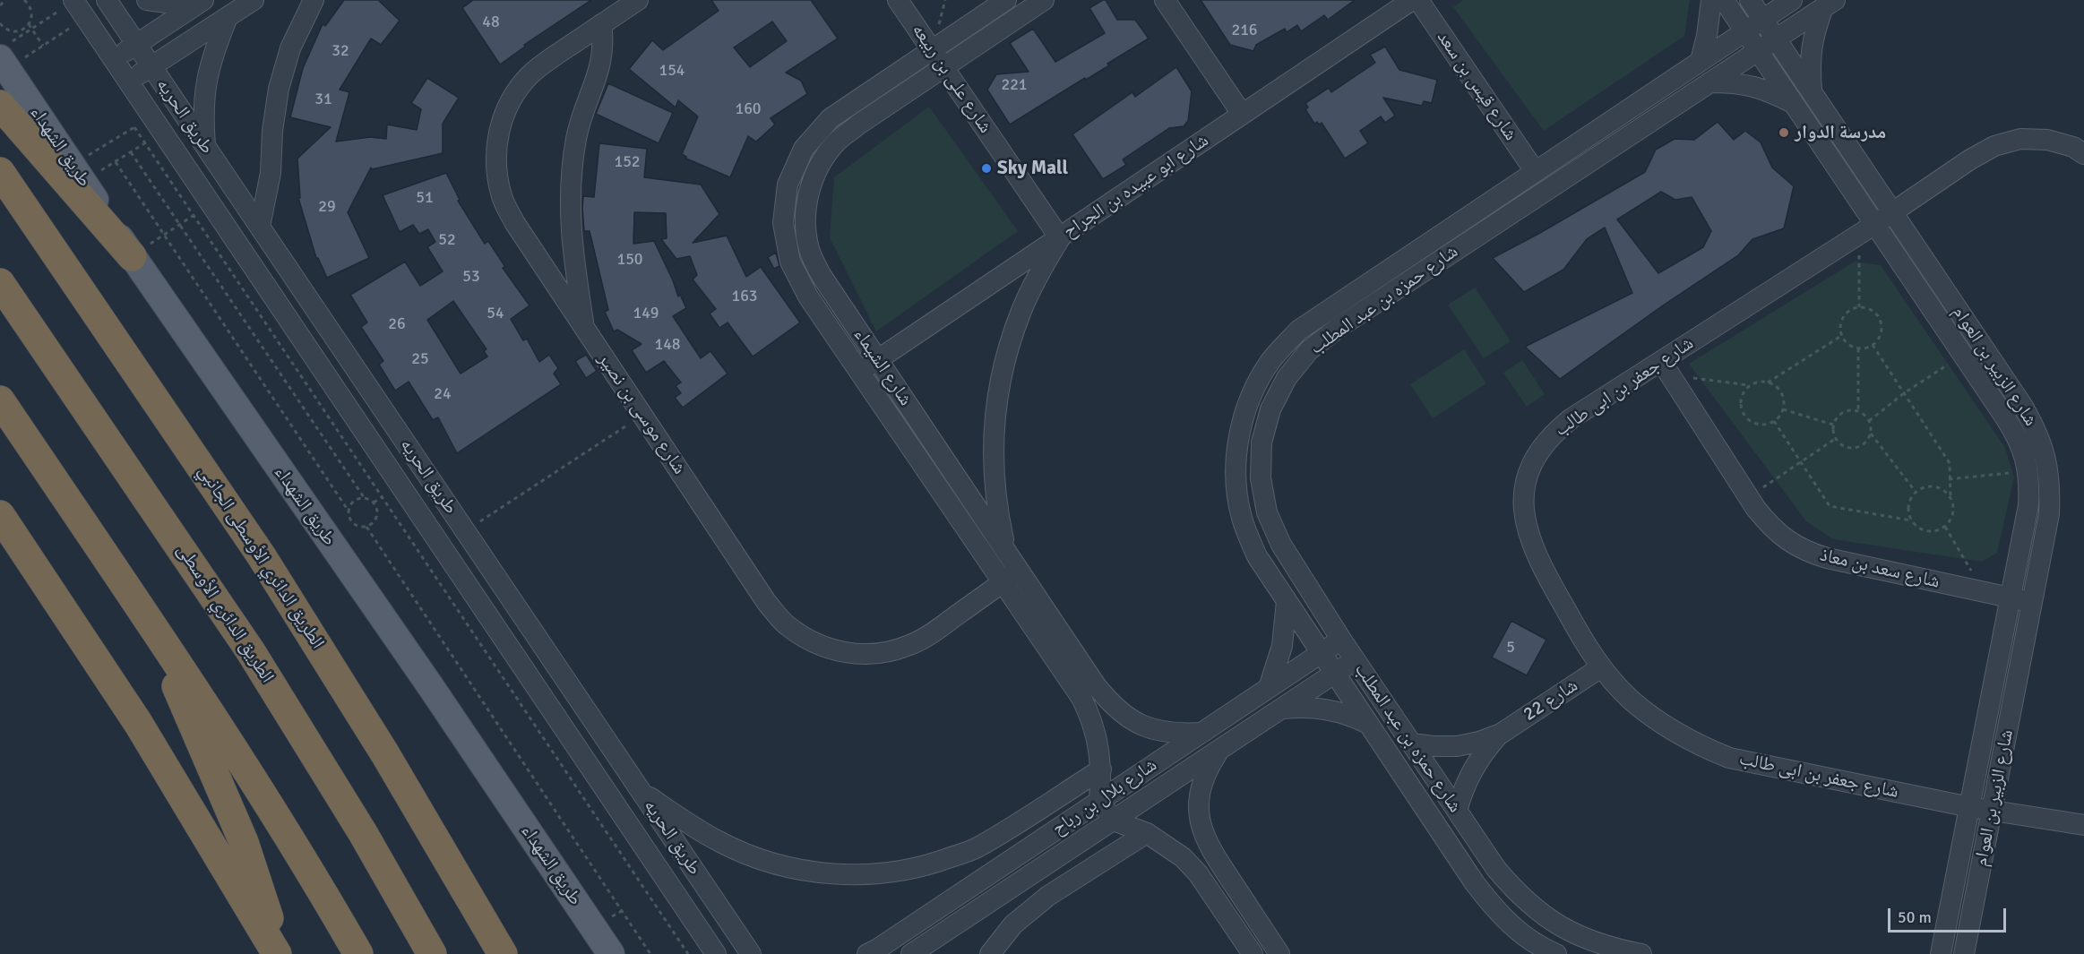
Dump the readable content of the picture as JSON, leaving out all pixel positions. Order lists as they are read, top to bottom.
{
  "streets": {
    "highway": ["الطريق الدائري الأوسطى الجانبي", "الطريق الدائري الأوسطى"],
    "main road": ["طريق الشهداء"],
    "street": [
      "شارع على بن ربيعه",
      "شارع قيس بن سعد",
      "طريق الحريه",
      "شارع ابو عبيده بن الجراح",
      "شارع حمزه بن عبد المطلب",
      "شارع الزبير بن العوام",
      "شارع الشيماء",
      "شارع جعفر بن ابى طالب",
      "شارع موسى بن نصير",
      "شارع سعد بن معاذ",
      "شارع 22",
      "شارع بلال بن رباح"
    ]
  },
  "crossings": [
    ["شارع على بن ربيعه", "شارع ابو عبيده بن الجراح"],
    ["شارع على بن ربيعه", "شارع الشيماء"],
    ["شارع قيس بن سعد", "شارع حمزه بن عبد المطلب"],
    ["شارع ابو عبيده بن الجراح", "شارع الشيماء"],
    ["شارع حمزه بن عبد المطلب", "شارع الزبير بن العوام"],
    ["شارع حمزه بن عبد المطلب", "شارع 22"],
    ["شارع حمزه بن عبد المطلب", "شارع بلال بن رباح"],
    ["شارع الزبير بن العوام", "شارع جعفر بن ابى طالب"],
    ["شارع الزبير بن العوام", "شارع سعد بن معاذ"],
    ["شارع الشيماء", "شارع موسى بن نصير"],
    ["شارع الشيماء", "شارع بلال بن رباح"],
    ["شارع جعفر بن ابى طالب", "شارع سعد بن معاذ"],
    ["شارع جعفر بن ابى طالب", "شارع 22"]
  ],
  "places": ["مدرسة الدوار", "Sky Mall"],
  "house_numbers": [
    "48",
    "216",
    "32",
    "154",
    "221",
    "31",
    "160",
    "152",
    "51",
    "29",
    "52",
    "150",
    "53",
    "163",
    "54",
    "149",
    "26",
    "148",
    "25",
    "24",
    "5"
  ],
  "scale_bar": "50 m"
}
